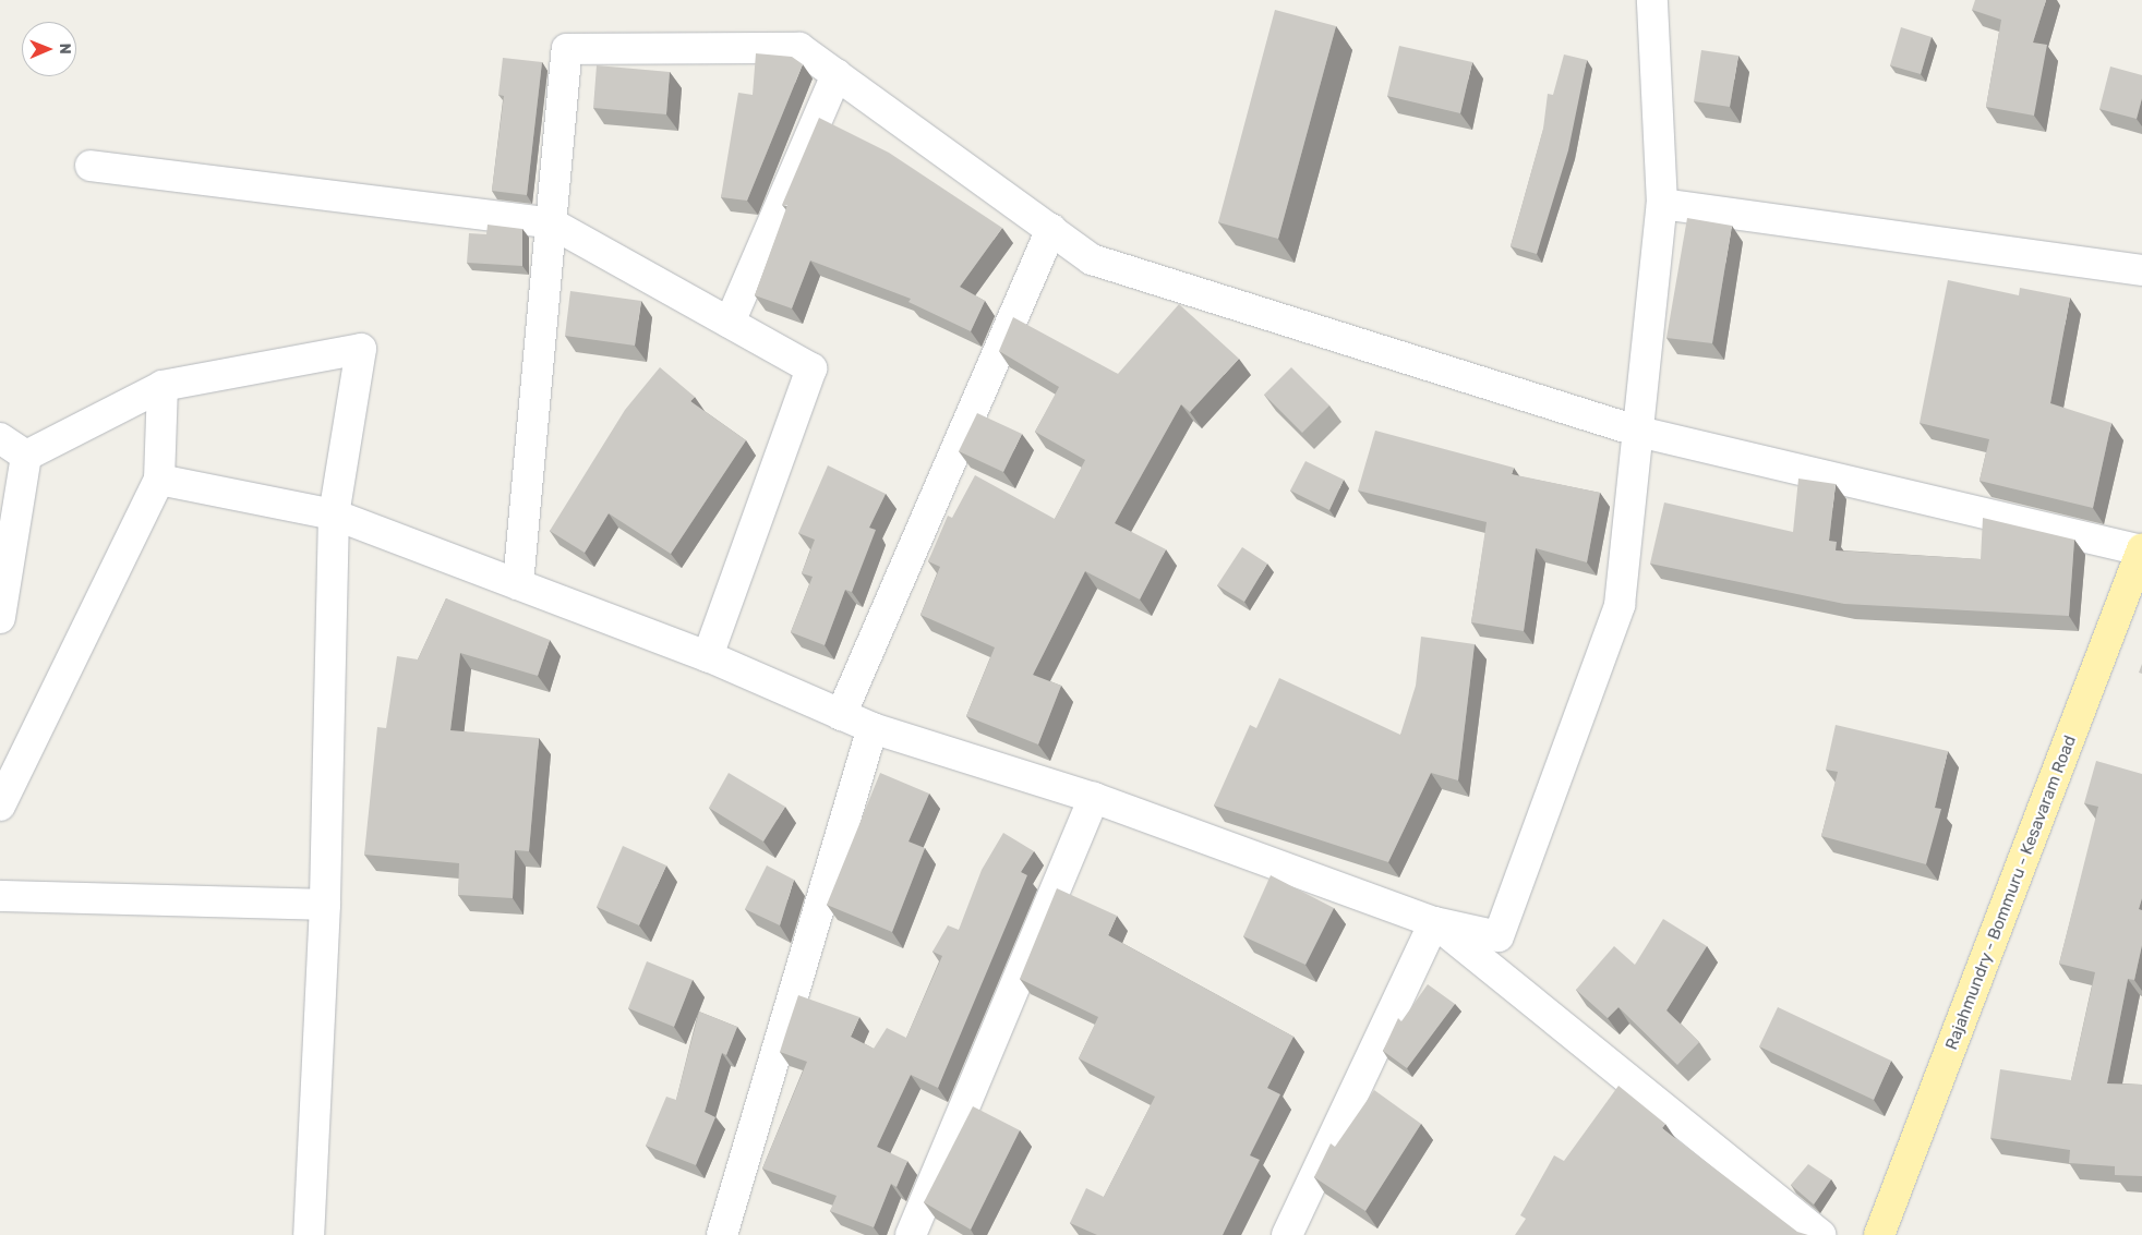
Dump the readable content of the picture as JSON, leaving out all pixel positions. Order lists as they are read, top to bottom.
{
  "streets": {
    "main road": ["Rajahmundry - Bommuru - Kesavaram Road"]
  },
  "north": "right"
}
